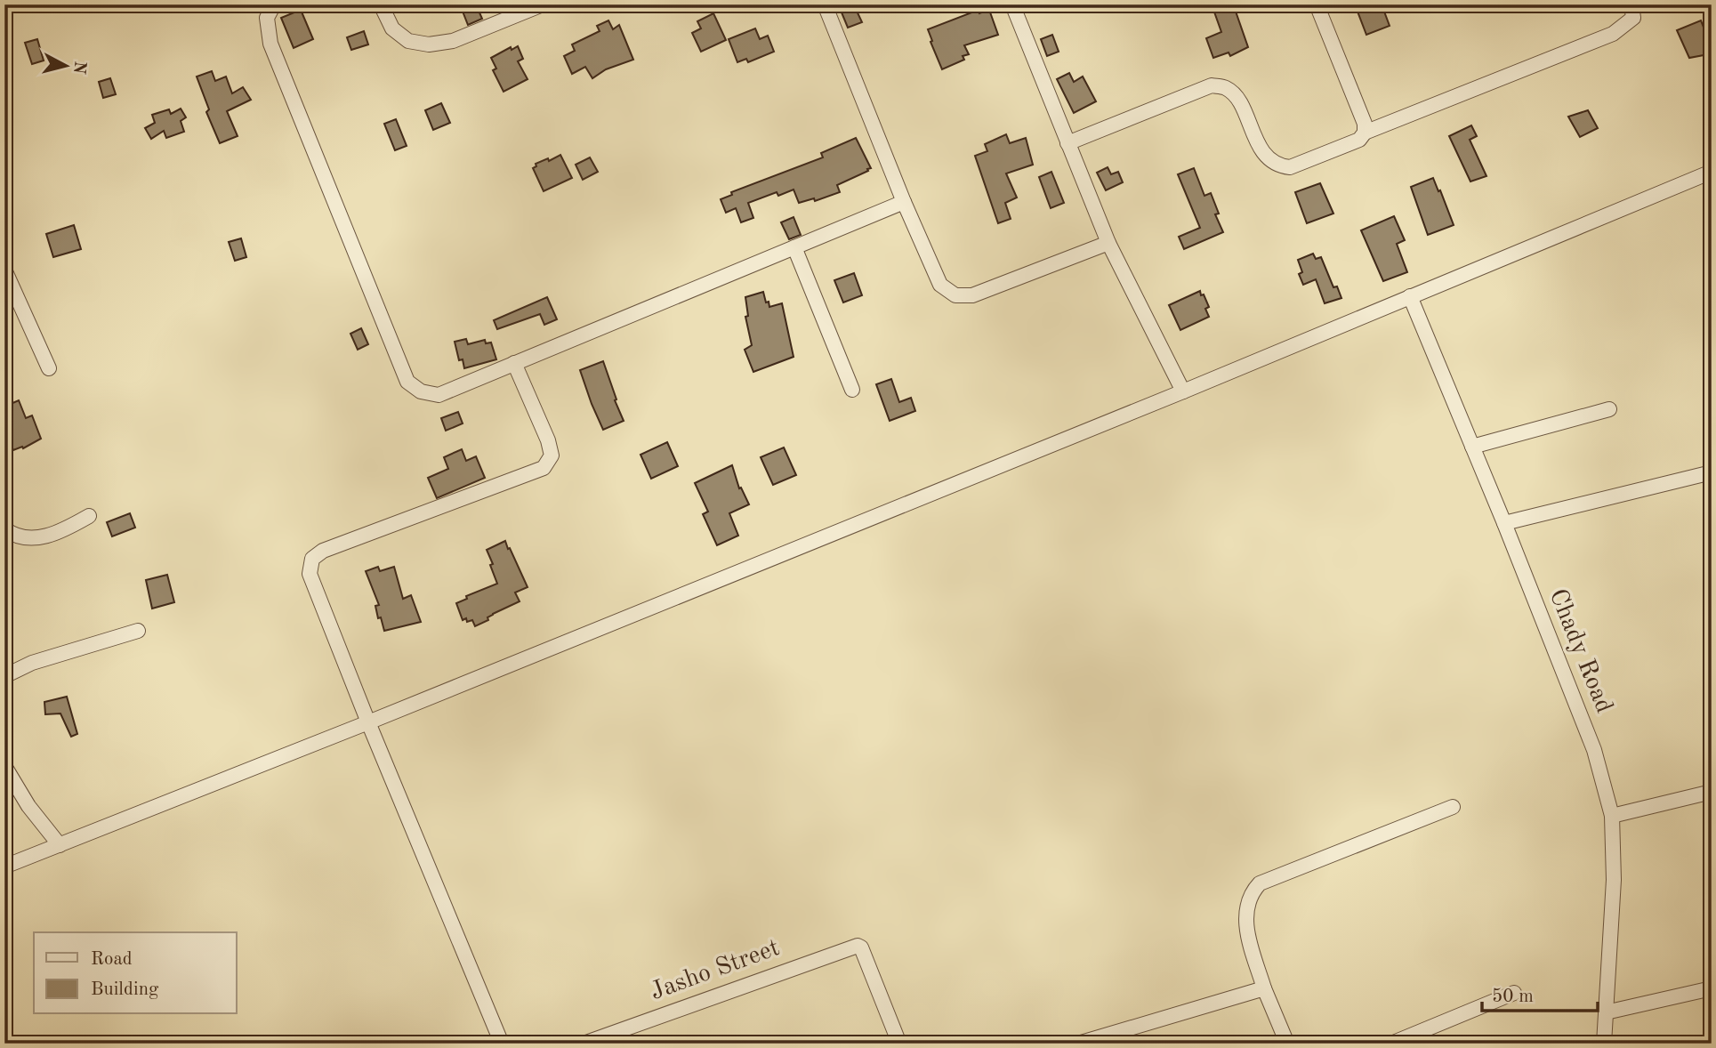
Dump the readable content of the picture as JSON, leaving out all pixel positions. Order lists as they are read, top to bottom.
{
  "streets": {
    "street": ["Chady Road", "Jasho Street"]
  },
  "legend": ["Road", "Building"],
  "scale_bar": "50 m",
  "north": "right"
}
